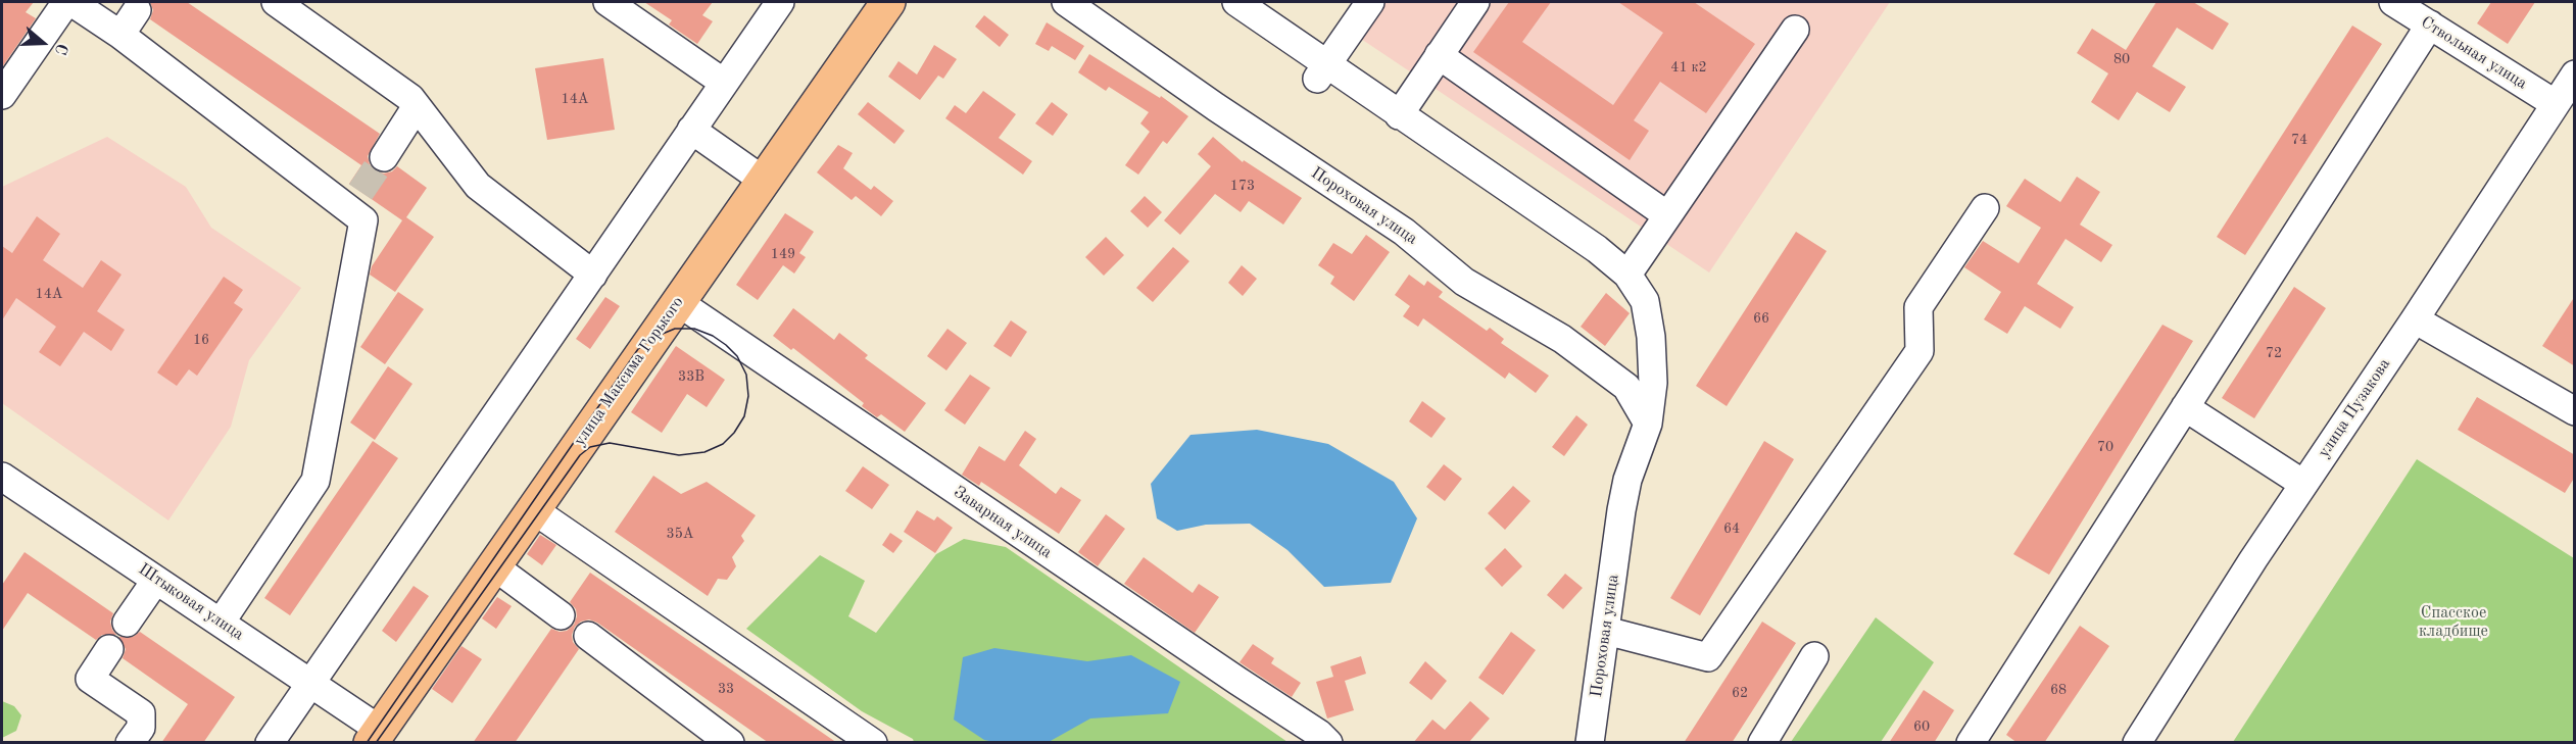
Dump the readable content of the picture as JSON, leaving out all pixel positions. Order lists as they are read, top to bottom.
{
  "streets": {
    "main road": ["улица Максима Горького"],
    "street": [
      "Ствольная улица",
      "Пороховая улица",
      "улица Пузакова",
      "Заварная улица",
      "Штыковая улица"
    ]
  },
  "crossings": [
    ["Ствольная улица", "улица Пузакова"],
    ["улица Максима Горького", "Заварная улица"],
    ["улица Максима Горького", "Штыковая улица"]
  ],
  "parks": ["Спасское кладбище"],
  "house_numbers": [
    "80",
    "41 к2",
    "14А",
    "74",
    "173",
    "149",
    "14А",
    "66",
    "16",
    "72",
    "33В",
    "70",
    "64",
    "35А",
    "33",
    "68",
    "62",
    "60"
  ],
  "north": "right"
}
